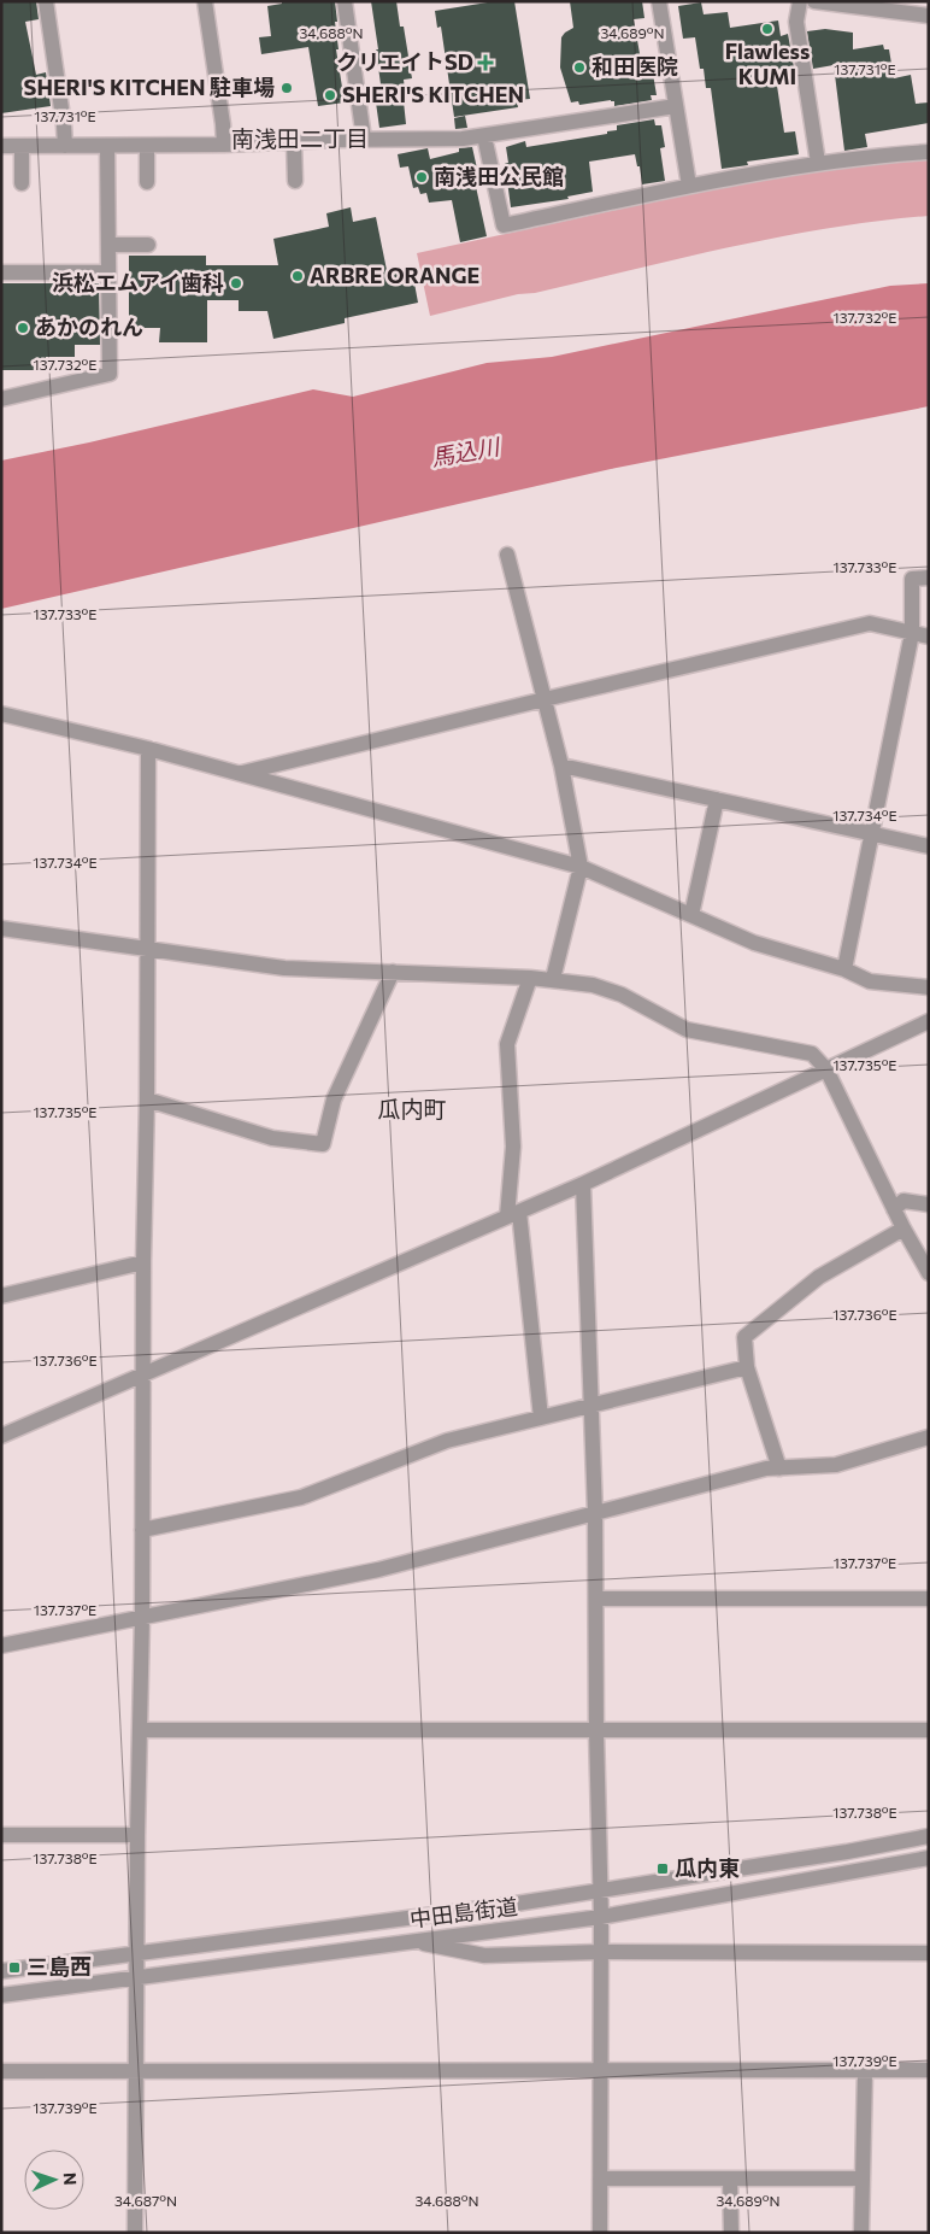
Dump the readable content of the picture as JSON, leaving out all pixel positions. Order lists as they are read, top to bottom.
{
  "streets": {
    "street": ["中田島街道"]
  },
  "districts": ["南浅田二丁目", "瓜内町"],
  "water": ["馬込川"],
  "places": {
    "other": [
      "Flawless KUMI",
      "和田医院",
      "SHERI'S KITCHEN 駐車場",
      "SHERI'S KITCHEN",
      "南浅田公民館",
      "ARBRE ORANGE",
      "浜松エムアイ歯科",
      "あかのれん"
    ],
    "health": ["クリエイトSD"],
    "transit": ["瓜内東", "三島西"]
  },
  "north": "right",
  "coordinates": [
    "34.688°N",
    "34.689°N",
    "137.731°E",
    "137.732°E",
    "137.733°E",
    "137.734°E",
    "137.735°E",
    "137.736°E",
    "137.737°E",
    "137.738°E",
    "137.739°E",
    "34.687°N"
  ]
}
